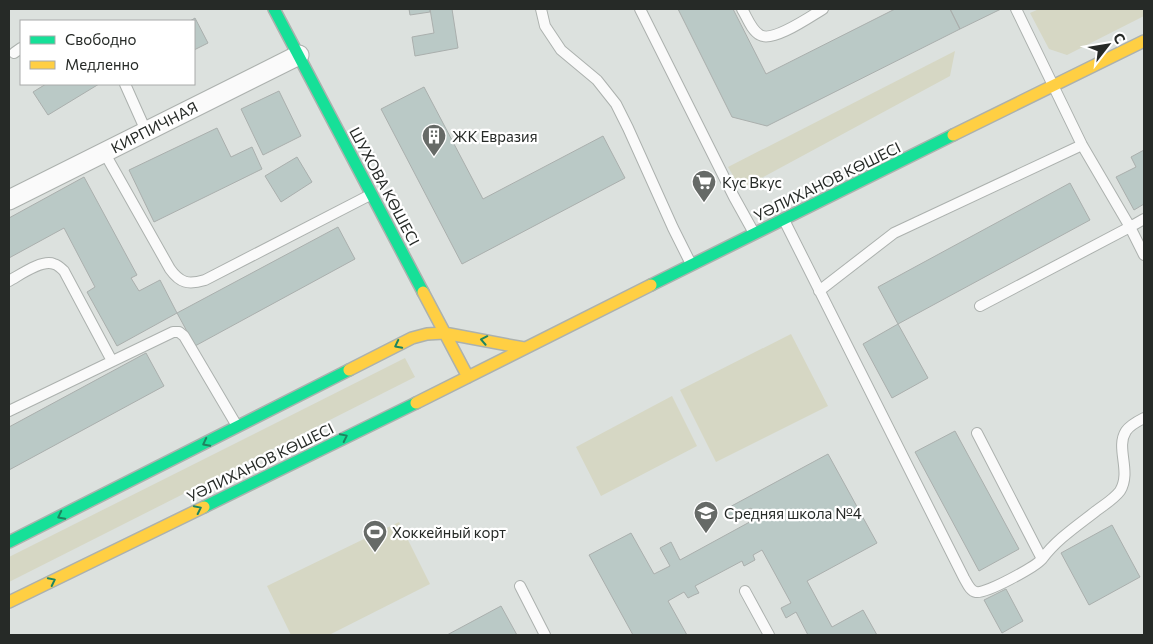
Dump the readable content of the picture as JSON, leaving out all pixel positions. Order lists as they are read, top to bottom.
{
  "streets": {
    "main road": ["УӘЛИХАНОВ КӨШЕСІ", "ШУХОВА КӨШЕСІ"],
    "street": ["КИРПИЧНАЯ"]
  },
  "crossings": [
    ["КИРПИЧНАЯ", "ШУХОВА КӨШЕСІ"],
    ["УӘЛИХАНОВ КӨШЕСІ", "ШУХОВА КӨШЕСІ"]
  ],
  "places": {
    "building": ["ЖК Евразия"],
    "supermarket": ["Кус Вкус"],
    "school or university": ["Средняя школа №4"],
    "sports": ["Хоккейный корт"]
  },
  "legend": ["Свободно", "Медленно"],
  "north": "top right"
}
